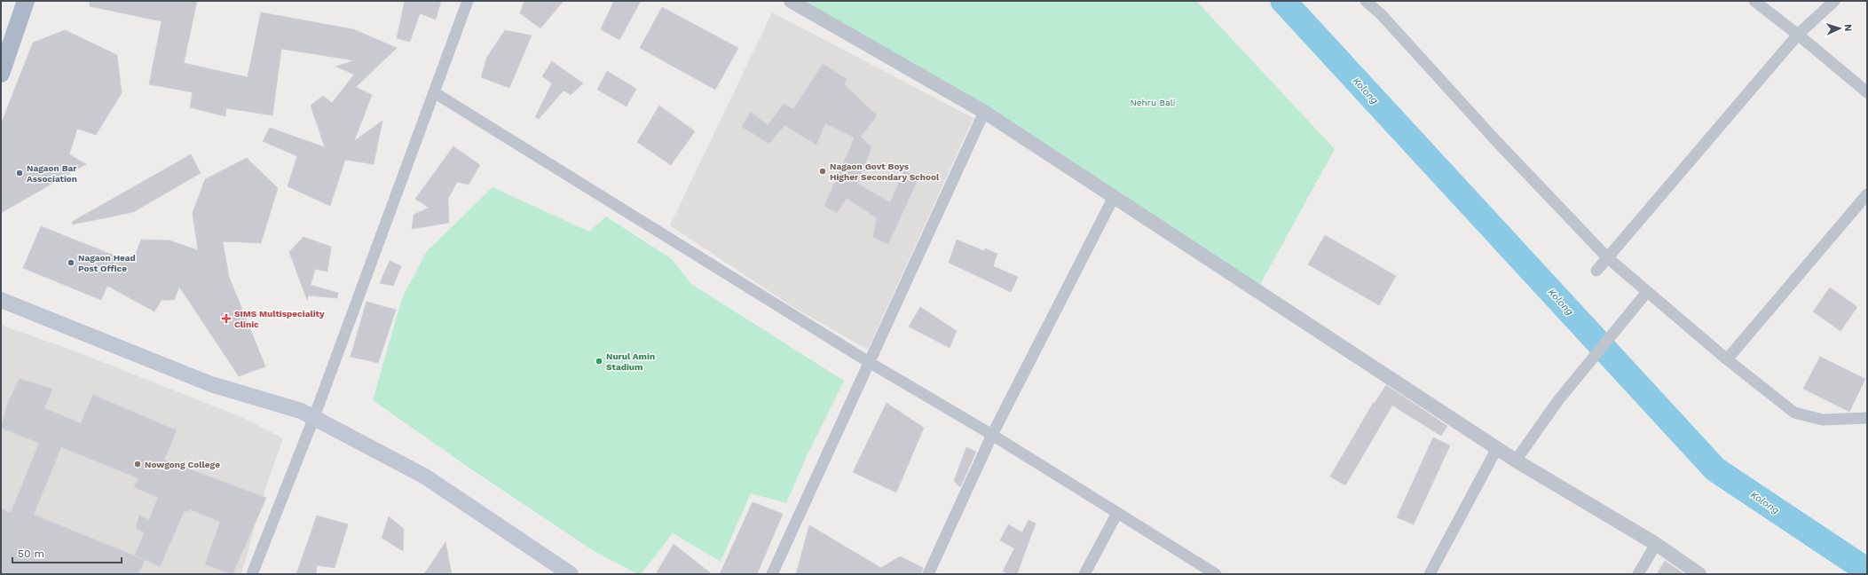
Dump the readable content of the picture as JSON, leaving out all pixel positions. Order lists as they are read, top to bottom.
{
  "water": ["Kolong"],
  "parks": ["Nehru Bali"],
  "places": {
    "other": [
      "Nagaon Govt Boys Higher Secondary School",
      "Nagaon Bar Association",
      "Nagaon Head Post Office",
      "Nurul Amin Stadium",
      "Nowgong College"
    ],
    "health": ["SIMS Multispeciality Clinic"]
  },
  "scale_bar": "50 m",
  "north": "right"
}
